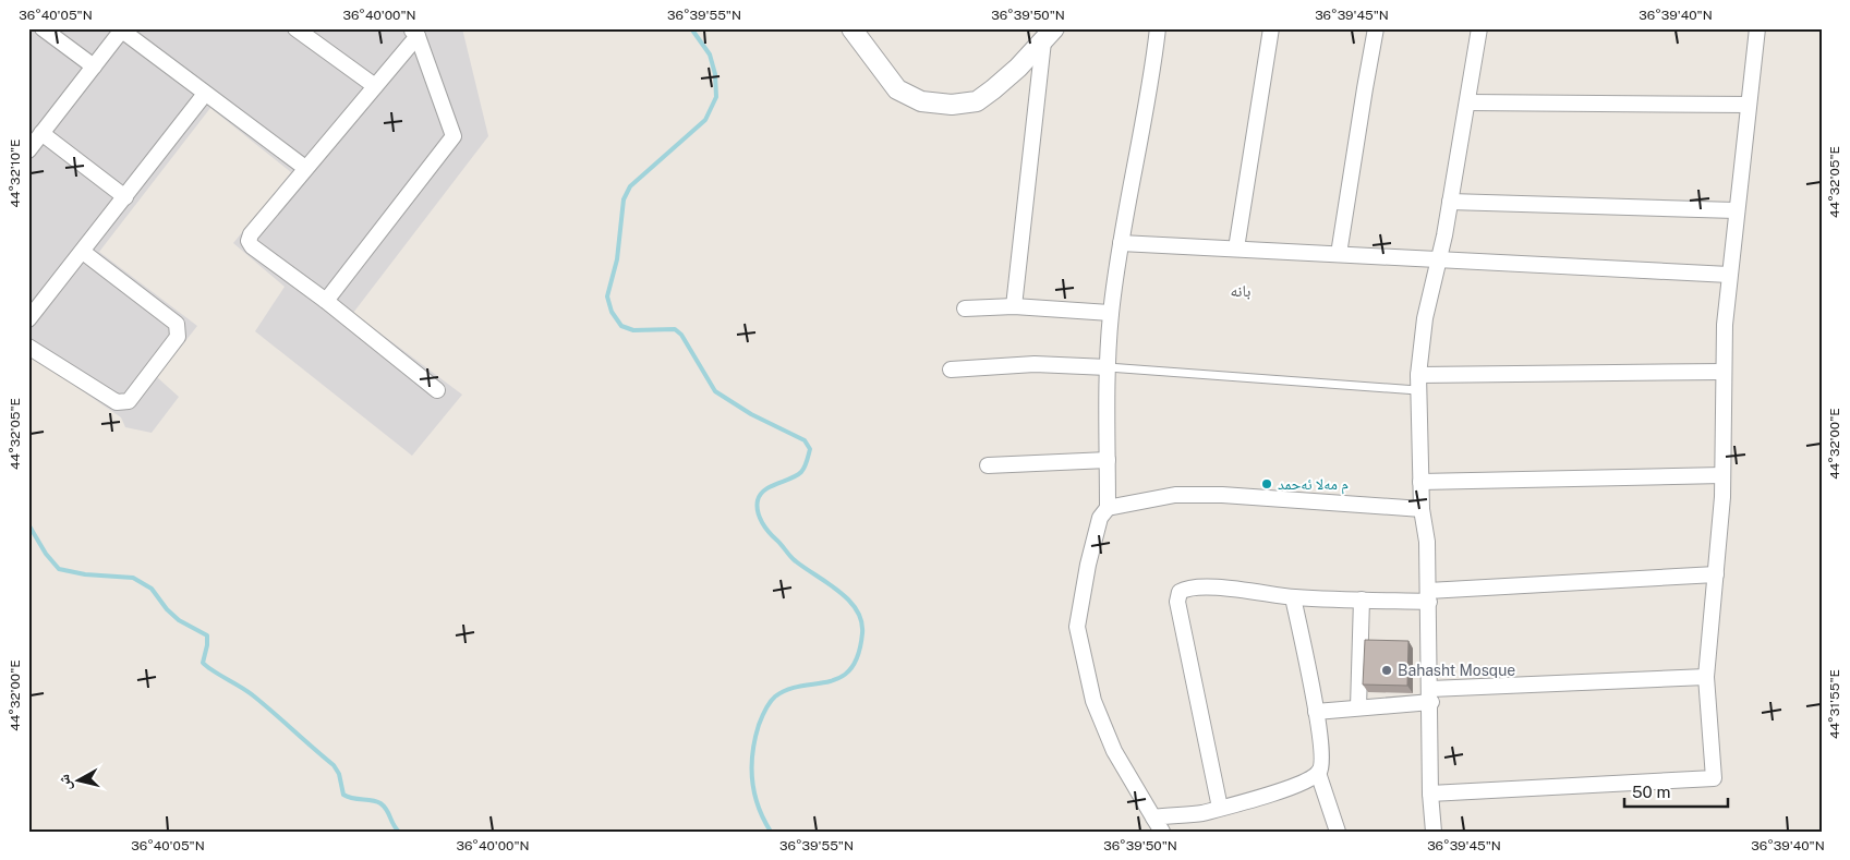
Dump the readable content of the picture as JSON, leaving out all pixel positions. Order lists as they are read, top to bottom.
{
  "districts": ["بانە"],
  "places": ["م مەلا ئەحمد", "Bahasht Mosque"],
  "scale_bar": "50 m",
  "north": "left",
  "coordinates": [
    "36°40'05\"N",
    "36°40'00\"N",
    "36°39'55\"N",
    "36°39'50\"N",
    "36°39'45\"N",
    "36°39'40\"N",
    "44°32'10\"E",
    "44°32'05\"E",
    "44°32'00\"E",
    "44°31'55\"E"
  ]
}
